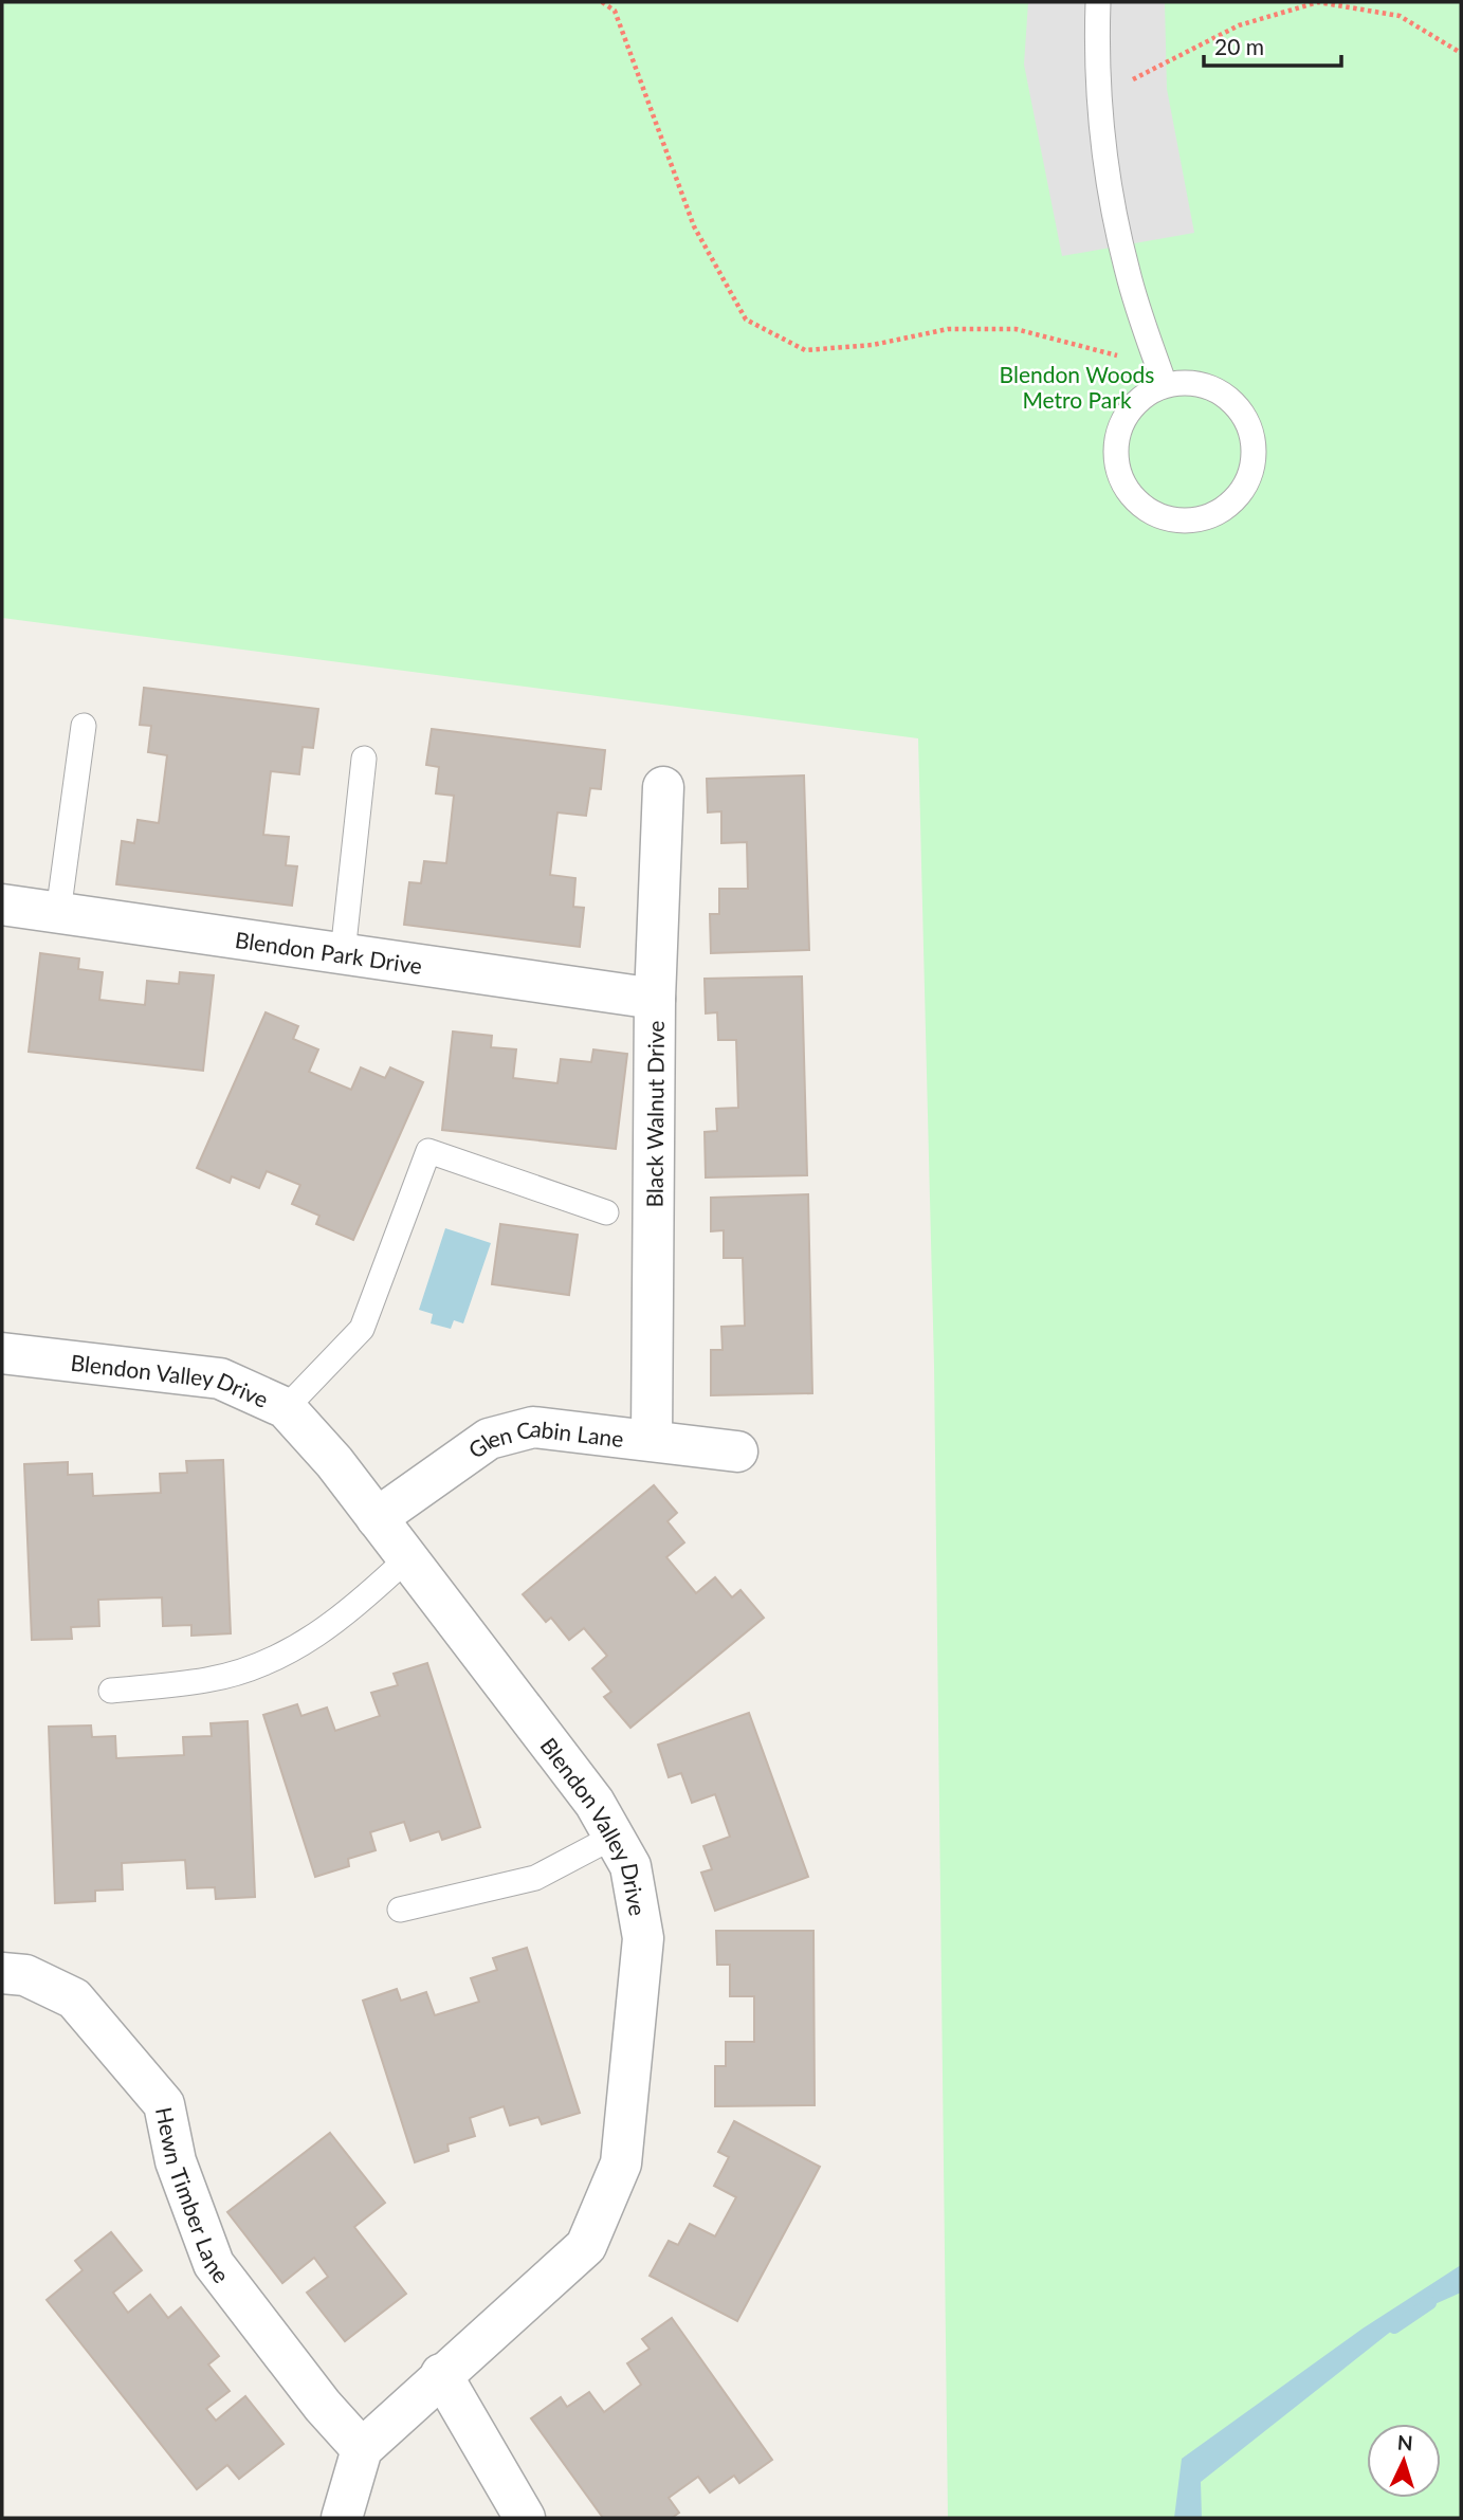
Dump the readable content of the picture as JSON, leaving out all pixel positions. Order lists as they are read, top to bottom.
{
  "streets": {
    "street": [
      "Blendon Park Drive",
      "Black Walnut Drive",
      "Blendon Valley Drive",
      "Glen Cabin Lane",
      "Hewn Timber Lane"
    ]
  },
  "crossings": [
    ["Blendon Park Drive", "Black Walnut Drive"],
    ["Black Walnut Drive", "Glen Cabin Lane"],
    ["Blendon Valley Drive", "Glen Cabin Lane"],
    ["Blendon Valley Drive", "Hewn Timber Lane"]
  ],
  "parks": ["Blendon Woods Metro Park"],
  "scale_bar": "20 m",
  "north": "top"
}
